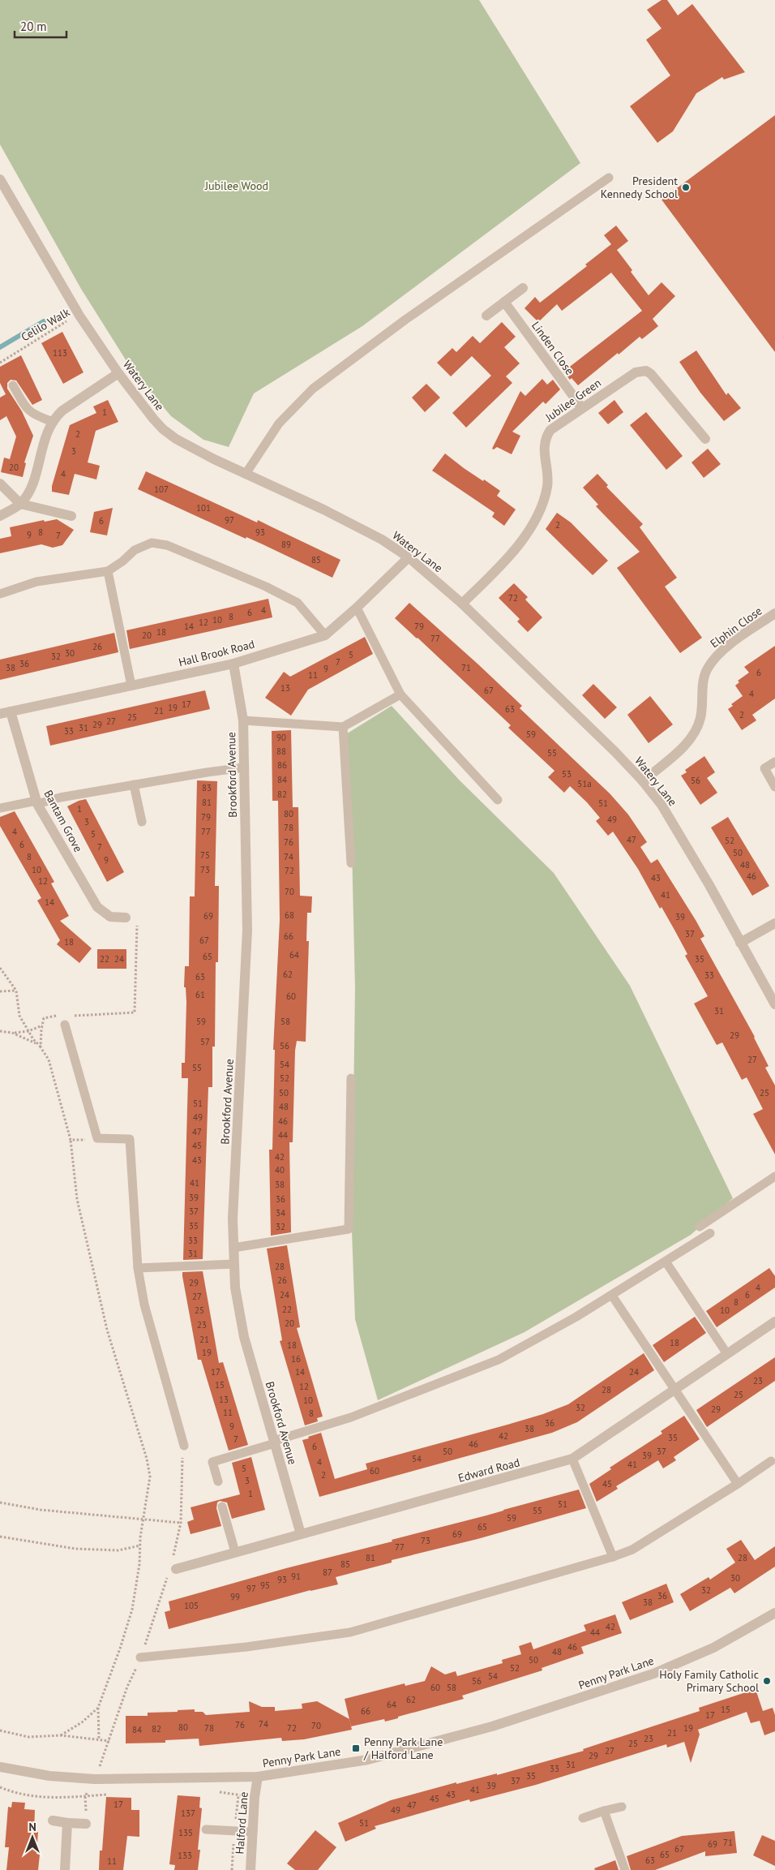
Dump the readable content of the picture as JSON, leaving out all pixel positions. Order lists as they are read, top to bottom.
{
  "streets": {
    "street": [
      "Linden Close",
      "Watery Lane",
      "Jubilee Green",
      "Elphin Close",
      "Hall Brook Road",
      "Brookford Avenue",
      "Bantam Grove",
      "Edward Road",
      "Penny Park Lane",
      "Halford Lane"
    ],
    "path": ["Celilo Walk"]
  },
  "crossings": [
    ["Celilo Walk", "Watery Lane"],
    ["Linden Close", "Jubilee Green"],
    ["Watery Lane", "Jubilee Green"],
    ["Watery Lane", "Elphin Close"],
    ["Watery Lane", "Hall Brook Road"],
    ["Hall Brook Road", "Brookford Avenue"],
    ["Hall Brook Road", "Bantam Grove"],
    ["Brookford Avenue", "Edward Road"],
    ["Penny Park Lane", "Halford Lane"]
  ],
  "parks": ["Jubilee Wood"],
  "places": {
    "other": ["President Kennedy School", "Holy Family Catholic Primary School"],
    "transit": ["Penny Park Lane / Halford Lane"]
  },
  "house_numbers": [
    "113",
    "1",
    "2",
    "3",
    "20",
    "4",
    "107",
    "101",
    "97",
    "6",
    "2",
    "8",
    "93",
    "9",
    "7",
    "89",
    "85",
    "72",
    "4",
    "6",
    "8",
    "10",
    "12",
    "14",
    "79",
    "18",
    "20",
    "77",
    "26",
    "30",
    "5",
    "32",
    "7",
    "36",
    "38",
    "71",
    "9",
    "6",
    "11",
    "13",
    "67",
    "4",
    "17",
    "19",
    "63",
    "21",
    "2",
    "25",
    "27",
    "29",
    "31",
    "33",
    "59",
    "90",
    "88",
    "55",
    "86",
    "53",
    "84",
    "56",
    "51a",
    "83",
    "82",
    "81",
    "51",
    "1",
    "80",
    "79",
    "49",
    "3",
    "78",
    "4",
    "77",
    "5",
    "47",
    "52",
    "76",
    "6",
    "7",
    "50",
    "75",
    "8",
    "74",
    "9",
    "48",
    "10",
    "73",
    "72",
    "46",
    "43",
    "12",
    "70",
    "41",
    "14",
    "68",
    "69",
    "39",
    "37",
    "66",
    "67",
    "18",
    "64",
    "65",
    "22",
    "24",
    "35",
    "62",
    "33",
    "63",
    "61",
    "60",
    "31",
    "59",
    "58",
    "29",
    "57",
    "56",
    "27",
    "54",
    "55",
    "52",
    "50",
    "25",
    "51",
    "48",
    "49",
    "46",
    "47",
    "44",
    "45",
    "42",
    "43",
    "40",
    "41",
    "38",
    "39",
    "36",
    "37",
    "34",
    "35",
    "32",
    "33",
    "31",
    "28",
    "26",
    "29",
    "4",
    "24",
    "6",
    "27",
    "8",
    "22",
    "25",
    "10",
    "20",
    "23",
    "21",
    "18",
    "18",
    "19",
    "16",
    "17",
    "14",
    "24",
    "23",
    "15",
    "12",
    "28",
    "25",
    "13",
    "10",
    "32",
    "29",
    "11",
    "8",
    "36",
    "9",
    "38",
    "42",
    "35",
    "7",
    "46",
    "6",
    "50",
    "37",
    "39",
    "54",
    "4",
    "41",
    "5",
    "60",
    "2",
    "3",
    "45",
    "1",
    "51",
    "55",
    "59",
    "65",
    "69",
    "73",
    "77",
    "81",
    "28",
    "85",
    "87",
    "91",
    "30",
    "93",
    "95",
    "97",
    "32",
    "36",
    "99",
    "38",
    "105",
    "42",
    "44",
    "46",
    "48",
    "50",
    "52",
    "54",
    "56",
    "60",
    "58",
    "62",
    "64",
    "15",
    "66",
    "17",
    "74",
    "76",
    "70",
    "80",
    "78",
    "72",
    "19",
    "82",
    "84",
    "21",
    "23",
    "25",
    "27",
    "29",
    "31",
    "33",
    "35",
    "37",
    "39",
    "41",
    "43",
    "45",
    "17",
    "47",
    "49",
    "137",
    "51",
    "135",
    "71",
    "69",
    "67",
    "65",
    "133",
    "63",
    "11"
  ],
  "scale_bar": "20 m",
  "north": "top"
}
